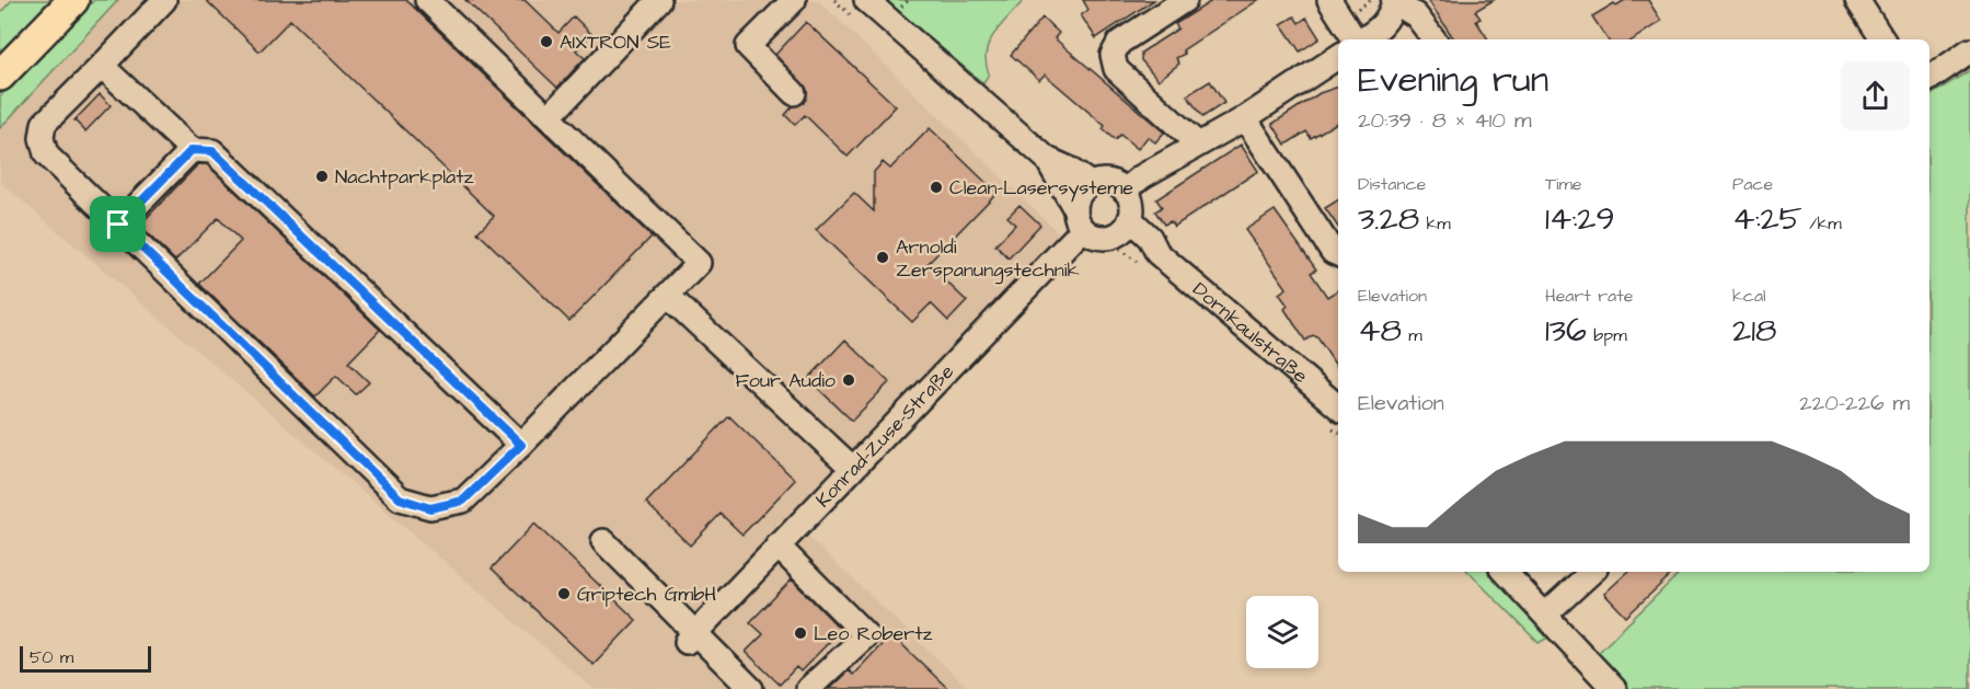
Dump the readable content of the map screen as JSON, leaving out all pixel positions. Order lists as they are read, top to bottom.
{
  "streets": {
    "street": ["Dornkaulstraße", "Konrad-Zuse-Straße"]
  },
  "crossings": [
    ["Dornkaulstraße", "Konrad-Zuse-Straße"]
  ],
  "places": [
    "AIXTRON SE",
    "Nachtparkplatz",
    "Clean-Lasersysteme",
    "Arnoldi Zerspanungstechnik",
    "Four Audio",
    "Griptech GmbH",
    "Leo Robertz"
  ],
  "scale_bar": "50 m",
  "page": {
    "heading": ["Evening run", "20:39 · 8 × 410 m"],
    "stats": [
      ["Distance", "3.28 km"],
      ["Time", "14:29"],
      ["Pace", "4:25 /km"],
      ["Elevation", "48 m"],
      ["Heart rate", "136 bpm"],
      ["kcal", "218"]
    ],
    "chart": ["Elevation", "220–226 m"],
    "scale": "50 m"
  }
}
